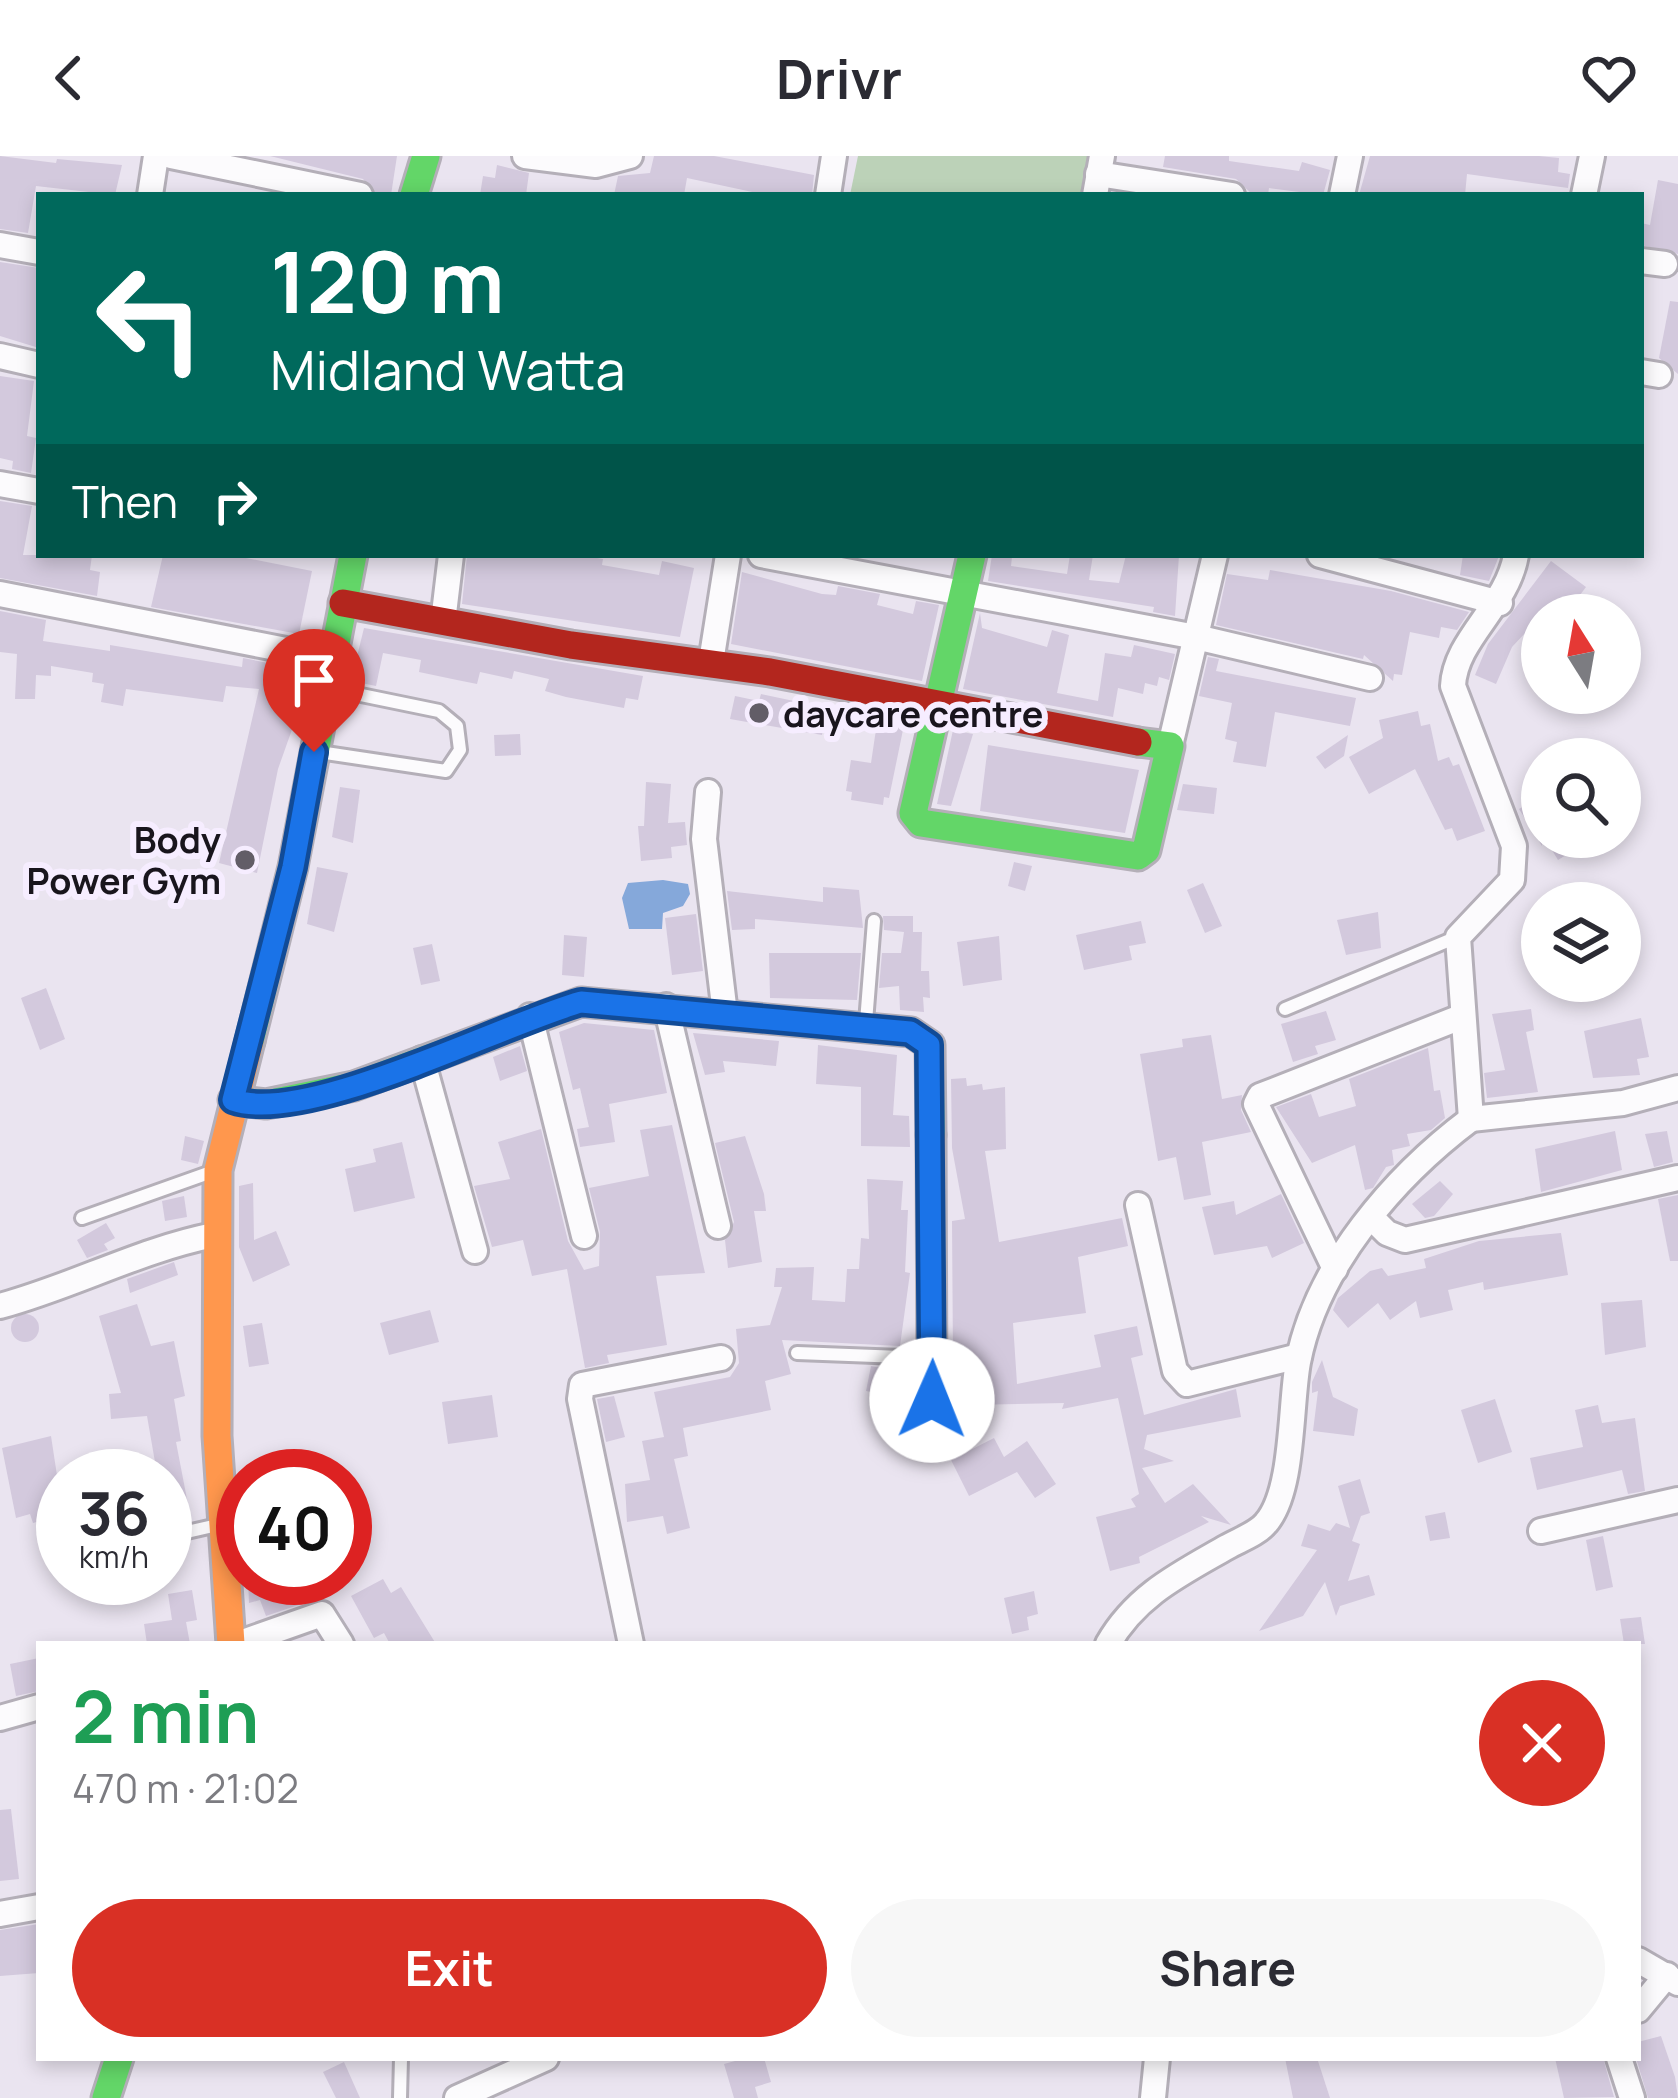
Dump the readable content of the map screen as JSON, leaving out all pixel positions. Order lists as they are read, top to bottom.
{
  "places": ["daycare centre", "Body Power Gym"],
  "north": "top",
  "page": {
    "header": "Drivr",
    "turn": ["120 m", "Midland Watta"],
    "then": "Then",
    "speed": "36 km/h",
    "limit": "40",
    "heading": ["2 min", "470 m · 21:02"],
    "buttons": ["Exit", "Share"]
  }
}
